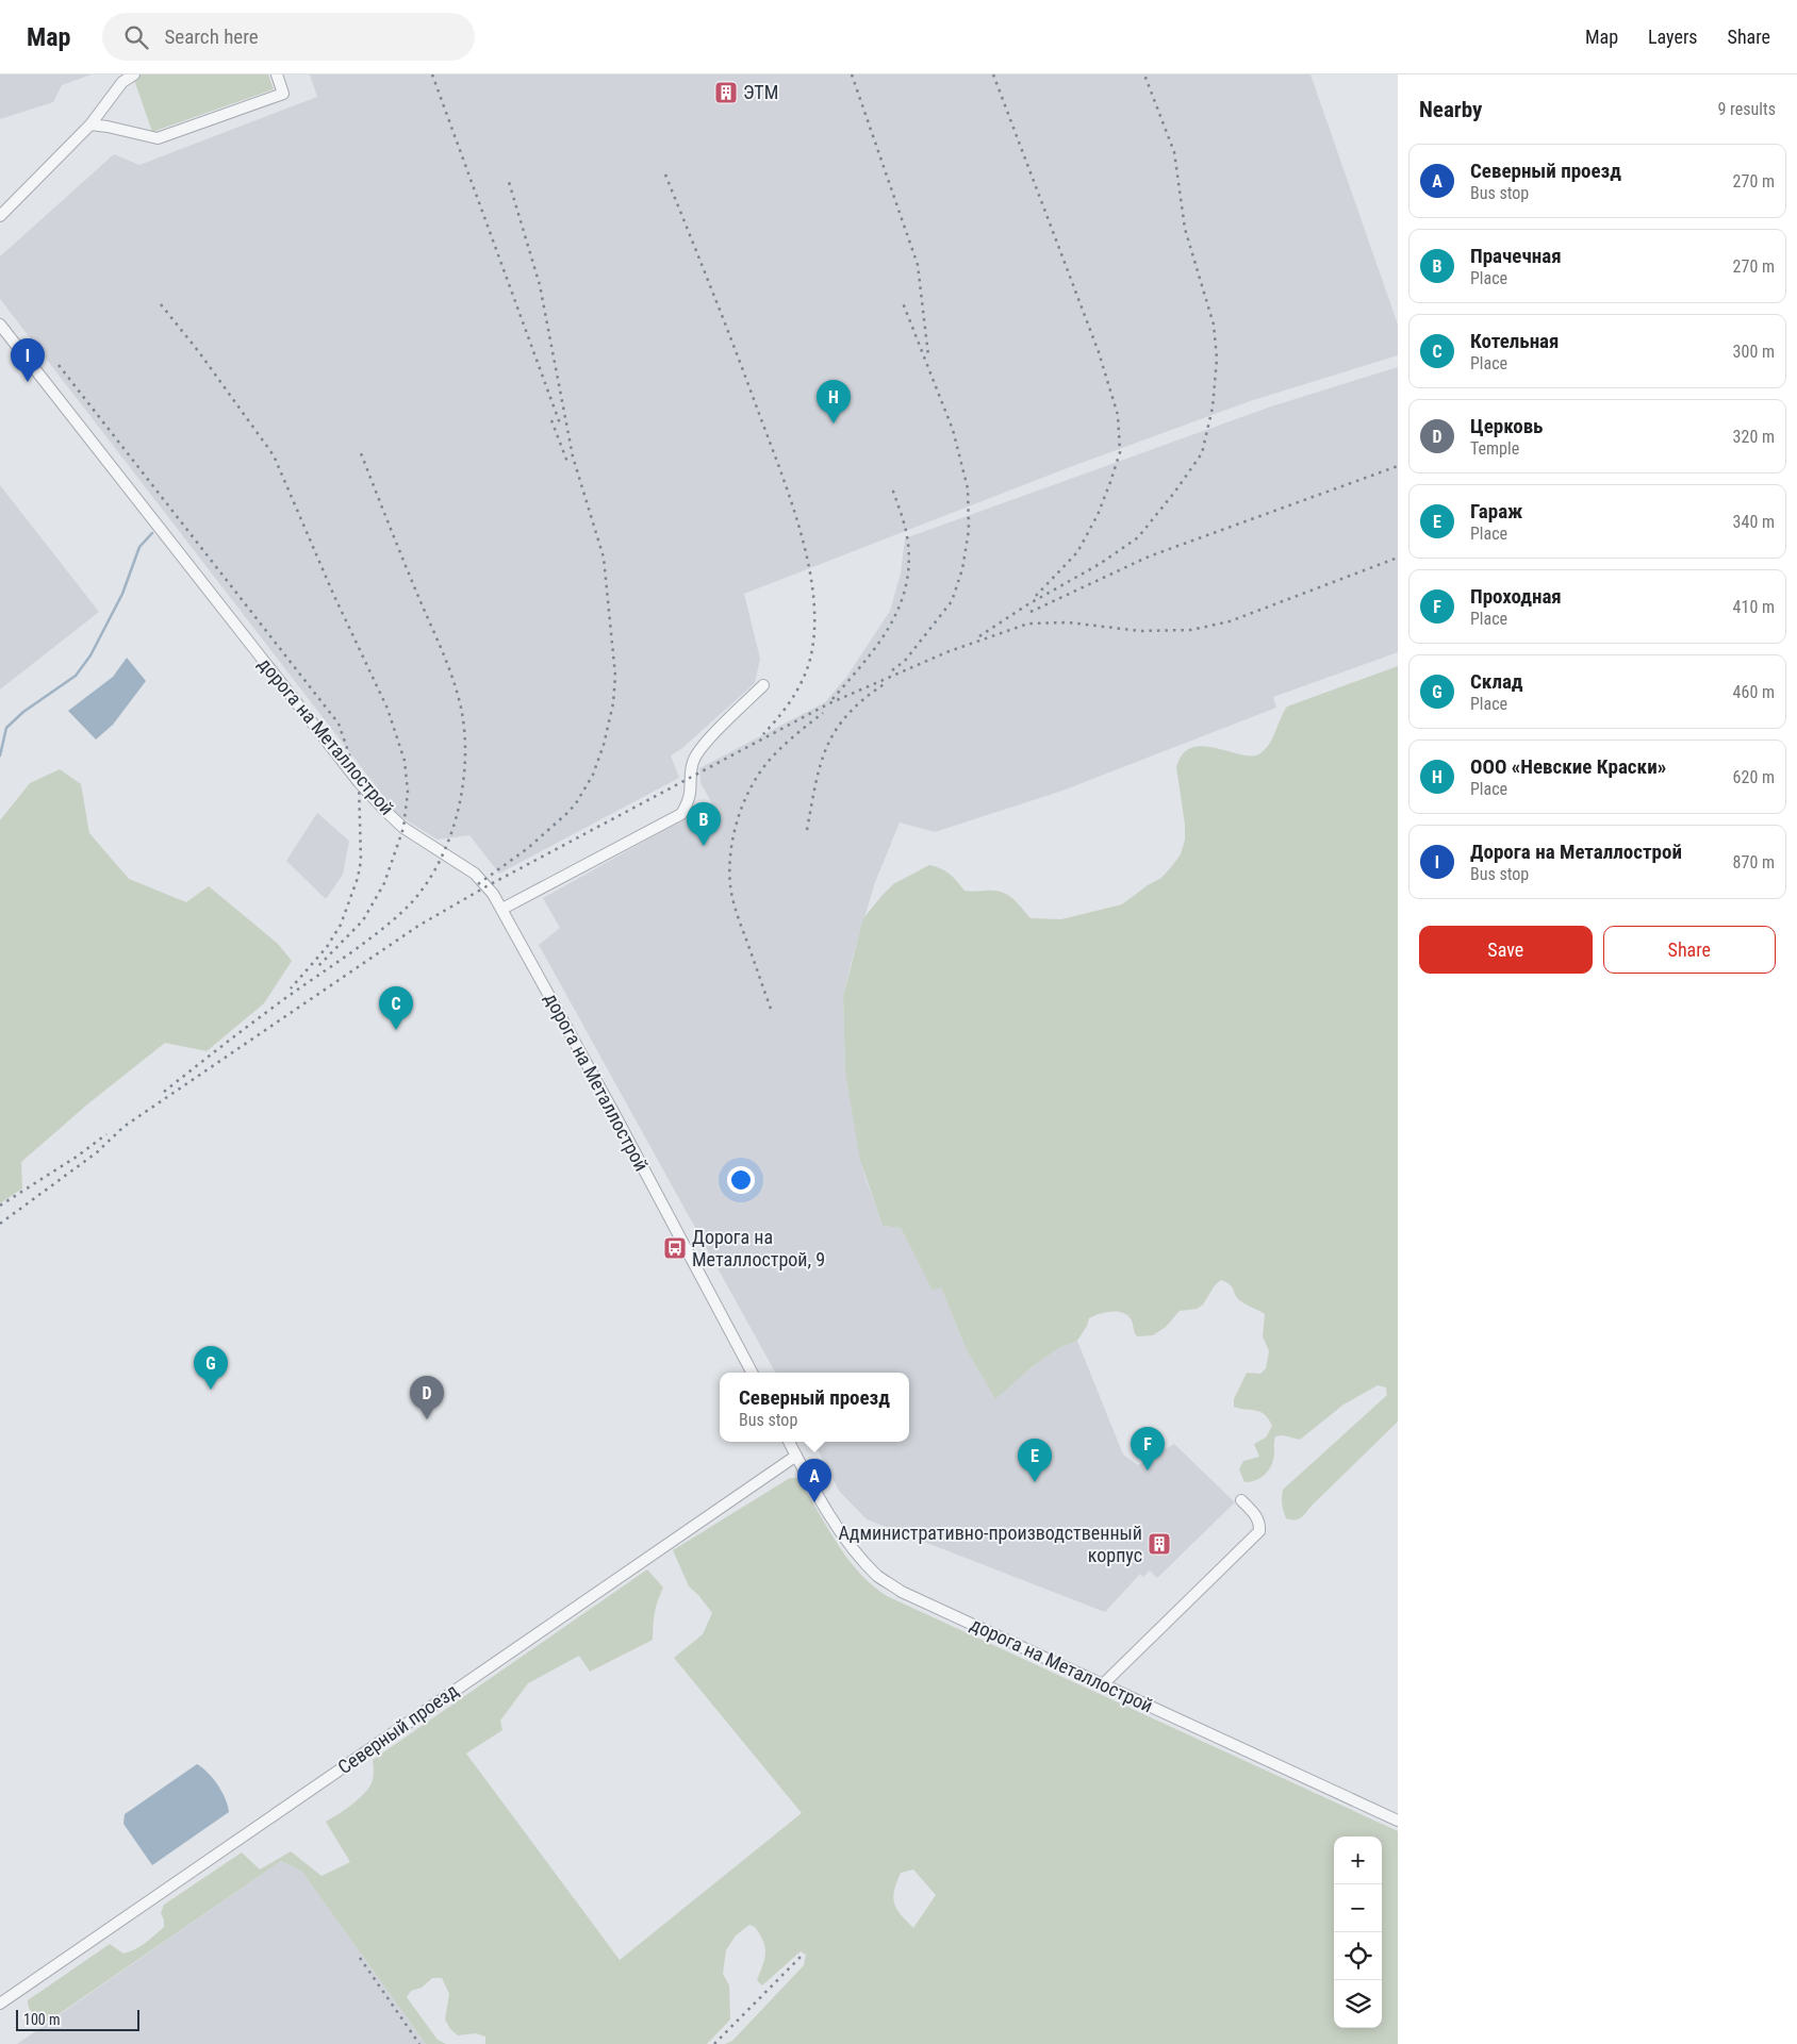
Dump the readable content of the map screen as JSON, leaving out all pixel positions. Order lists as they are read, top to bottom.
{
  "streets": {
    "street": ["дорога на Металлострой", "Северный проезд"]
  },
  "crossings": [
    ["дорога на Металлострой", "Северный проезд"]
  ],
  "places": {
    "building": ["ЭТМ", "Административно-производственный корпус"],
    "bus stop": ["Дорога на Металлострой, 9"]
  },
  "scale_bar": "100 m",
  "page": {
    "header": "Map",
    "search": "Search here",
    "nav": ["Map", "Layers", "Share"],
    "heading": ["Nearby", "9 results"],
    "list": [
      {
        "mark": "A",
        "name": "Северный проезд",
        "note": "Bus stop",
        "value": "270 m"
      },
      {
        "mark": "B",
        "name": "Прачечная",
        "note": "Place",
        "value": "270 m"
      },
      {
        "mark": "C",
        "name": "Котельная",
        "note": "Place",
        "value": "300 m"
      },
      {
        "mark": "D",
        "name": "Церковь",
        "note": "Temple",
        "value": "320 m"
      },
      {
        "mark": "E",
        "name": "Гараж",
        "note": "Place",
        "value": "340 m"
      },
      {
        "mark": "F",
        "name": "Проходная",
        "note": "Place",
        "value": "410 m"
      },
      {
        "mark": "G",
        "name": "Склад",
        "note": "Place",
        "value": "460 m"
      },
      {
        "mark": "H",
        "name": "ООО «Невские Краски»",
        "note": "Place",
        "value": "620 m"
      },
      {
        "mark": "I",
        "name": "Дорога на Металлострой",
        "note": "Bus stop",
        "value": "870 m"
      }
    ],
    "pins": [
      "I",
      "H",
      "B",
      "C",
      "G",
      "D",
      "F",
      "E",
      "A"
    ],
    "buttons": ["Save", "Share"],
    "popup": ["Северный проезд", "Bus stop"],
    "map_buttons": ["+", "−"],
    "scale": "100 m"
  }
}
